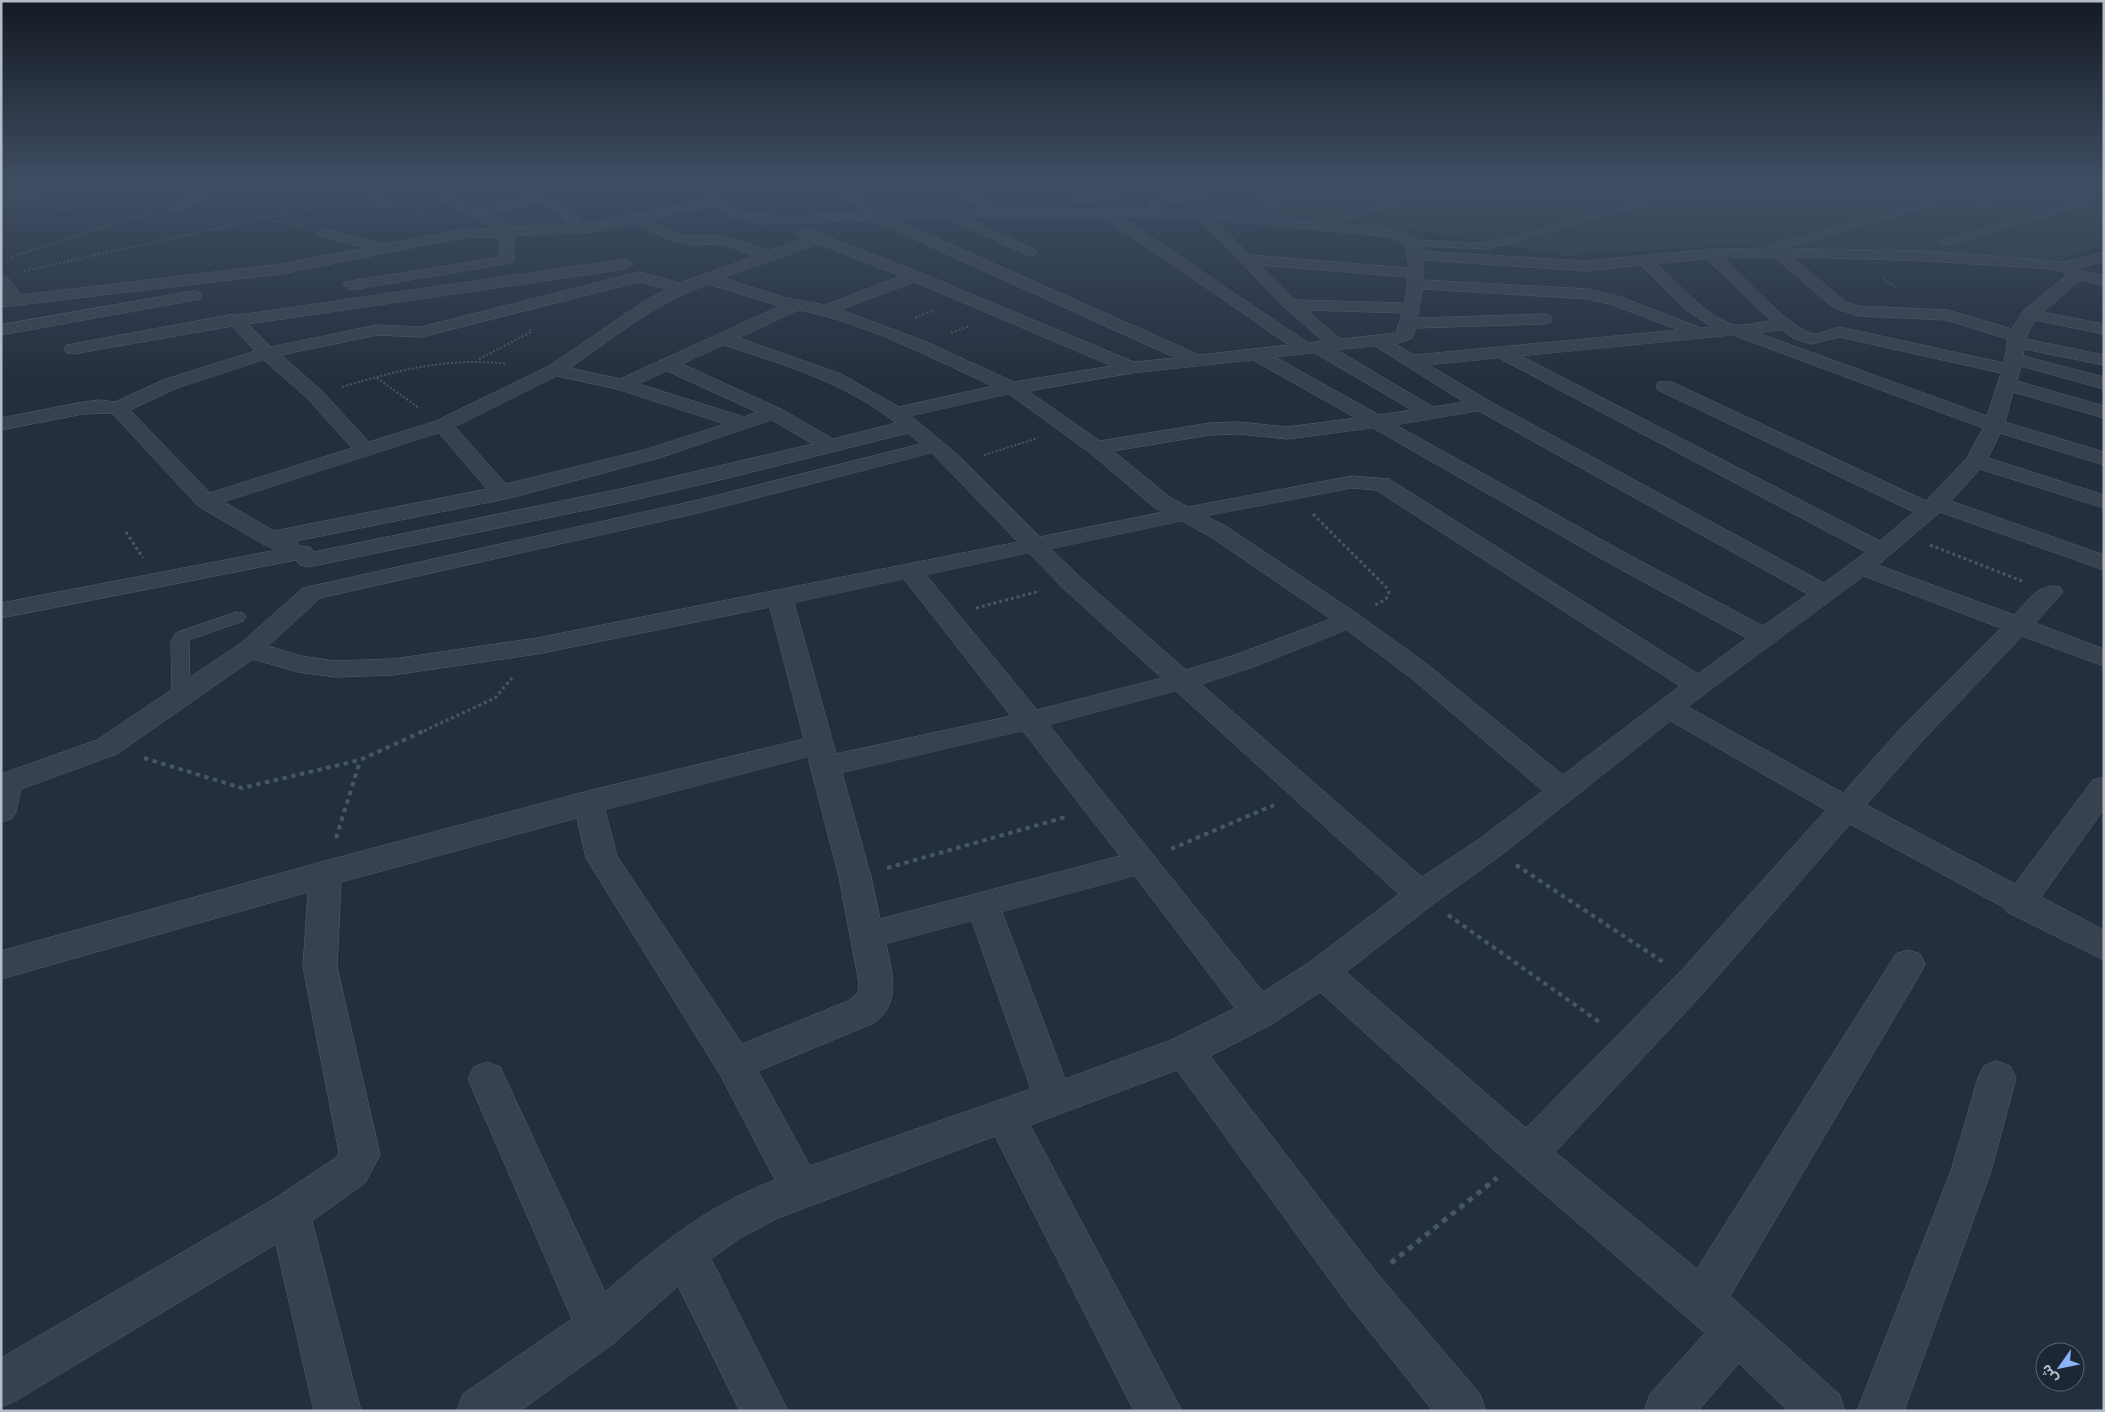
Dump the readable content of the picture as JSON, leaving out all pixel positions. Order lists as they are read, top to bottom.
{
  "north": "bottom left"
}
